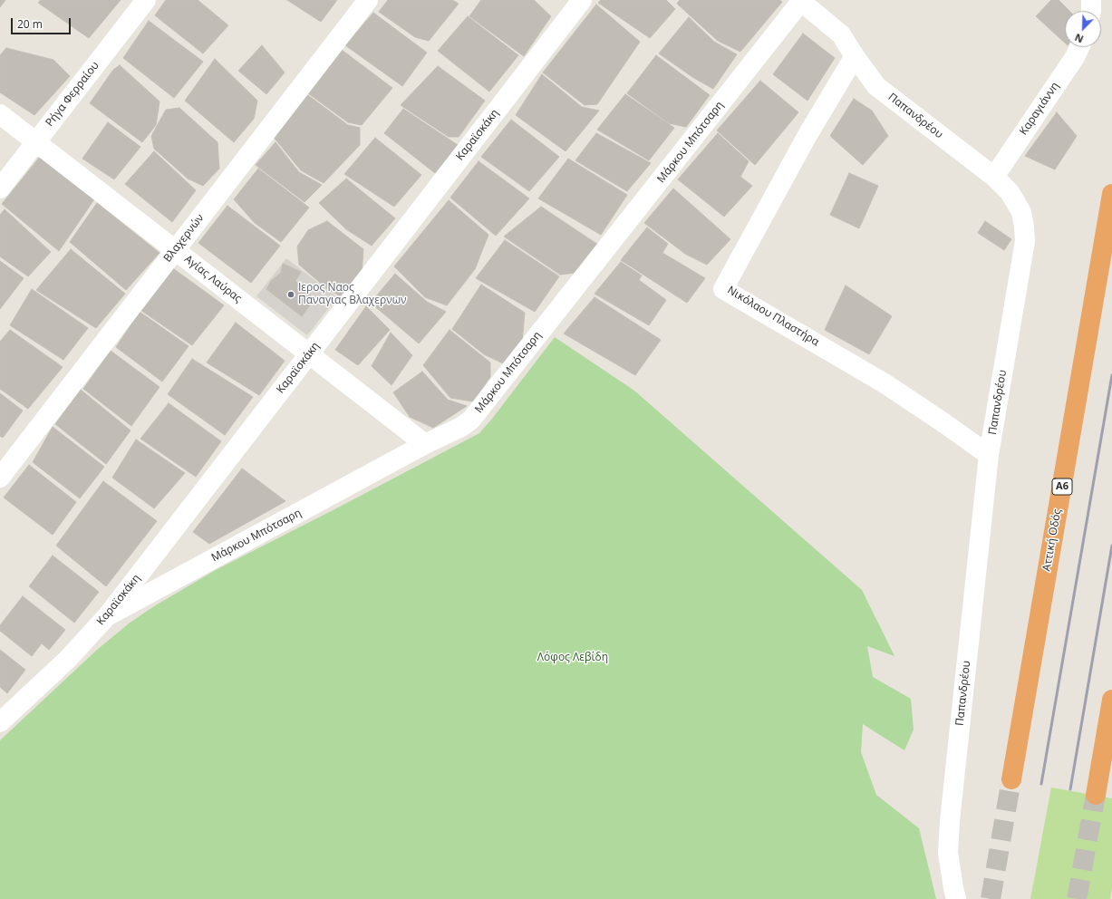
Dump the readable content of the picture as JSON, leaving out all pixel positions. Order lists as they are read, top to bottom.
{
  "streets": {
    "highway": ["Α6", "Αττική Οδός"],
    "street": [
      "Ρήγα Φερραίου",
      "Καραγιάννη",
      "Παπανδρέου",
      "Καραϊσκάκη",
      "Μάρκου Μπότσαρη",
      "Βλαχερνών",
      "Αγίας Λαύρας",
      "Νικόλαου Πλαστήρα"
    ]
  },
  "crossings": [
    ["Ρήγα Φερραίου", "Αγίας Λαύρας"],
    ["Καραγιάννη", "Παπανδρέου"],
    ["Παπανδρέου", "Μάρκου Μπότσαρη"],
    ["Παπανδρέου", "Νικόλαου Πλαστήρα"],
    ["Καραϊσκάκη", "Μάρκου Μπότσαρη"],
    ["Καραϊσκάκη", "Αγίας Λαύρας"],
    ["Μάρκου Μπότσαρη", "Αγίας Λαύρας"],
    ["Βλαχερνών", "Αγίας Λαύρας"]
  ],
  "parks": ["Λόφος Λεβίδη"],
  "places": ["Ιερος Ναος Παναγιας Βλαχερνων"],
  "scale_bar": "20 m",
  "north": "bottom left"
}
